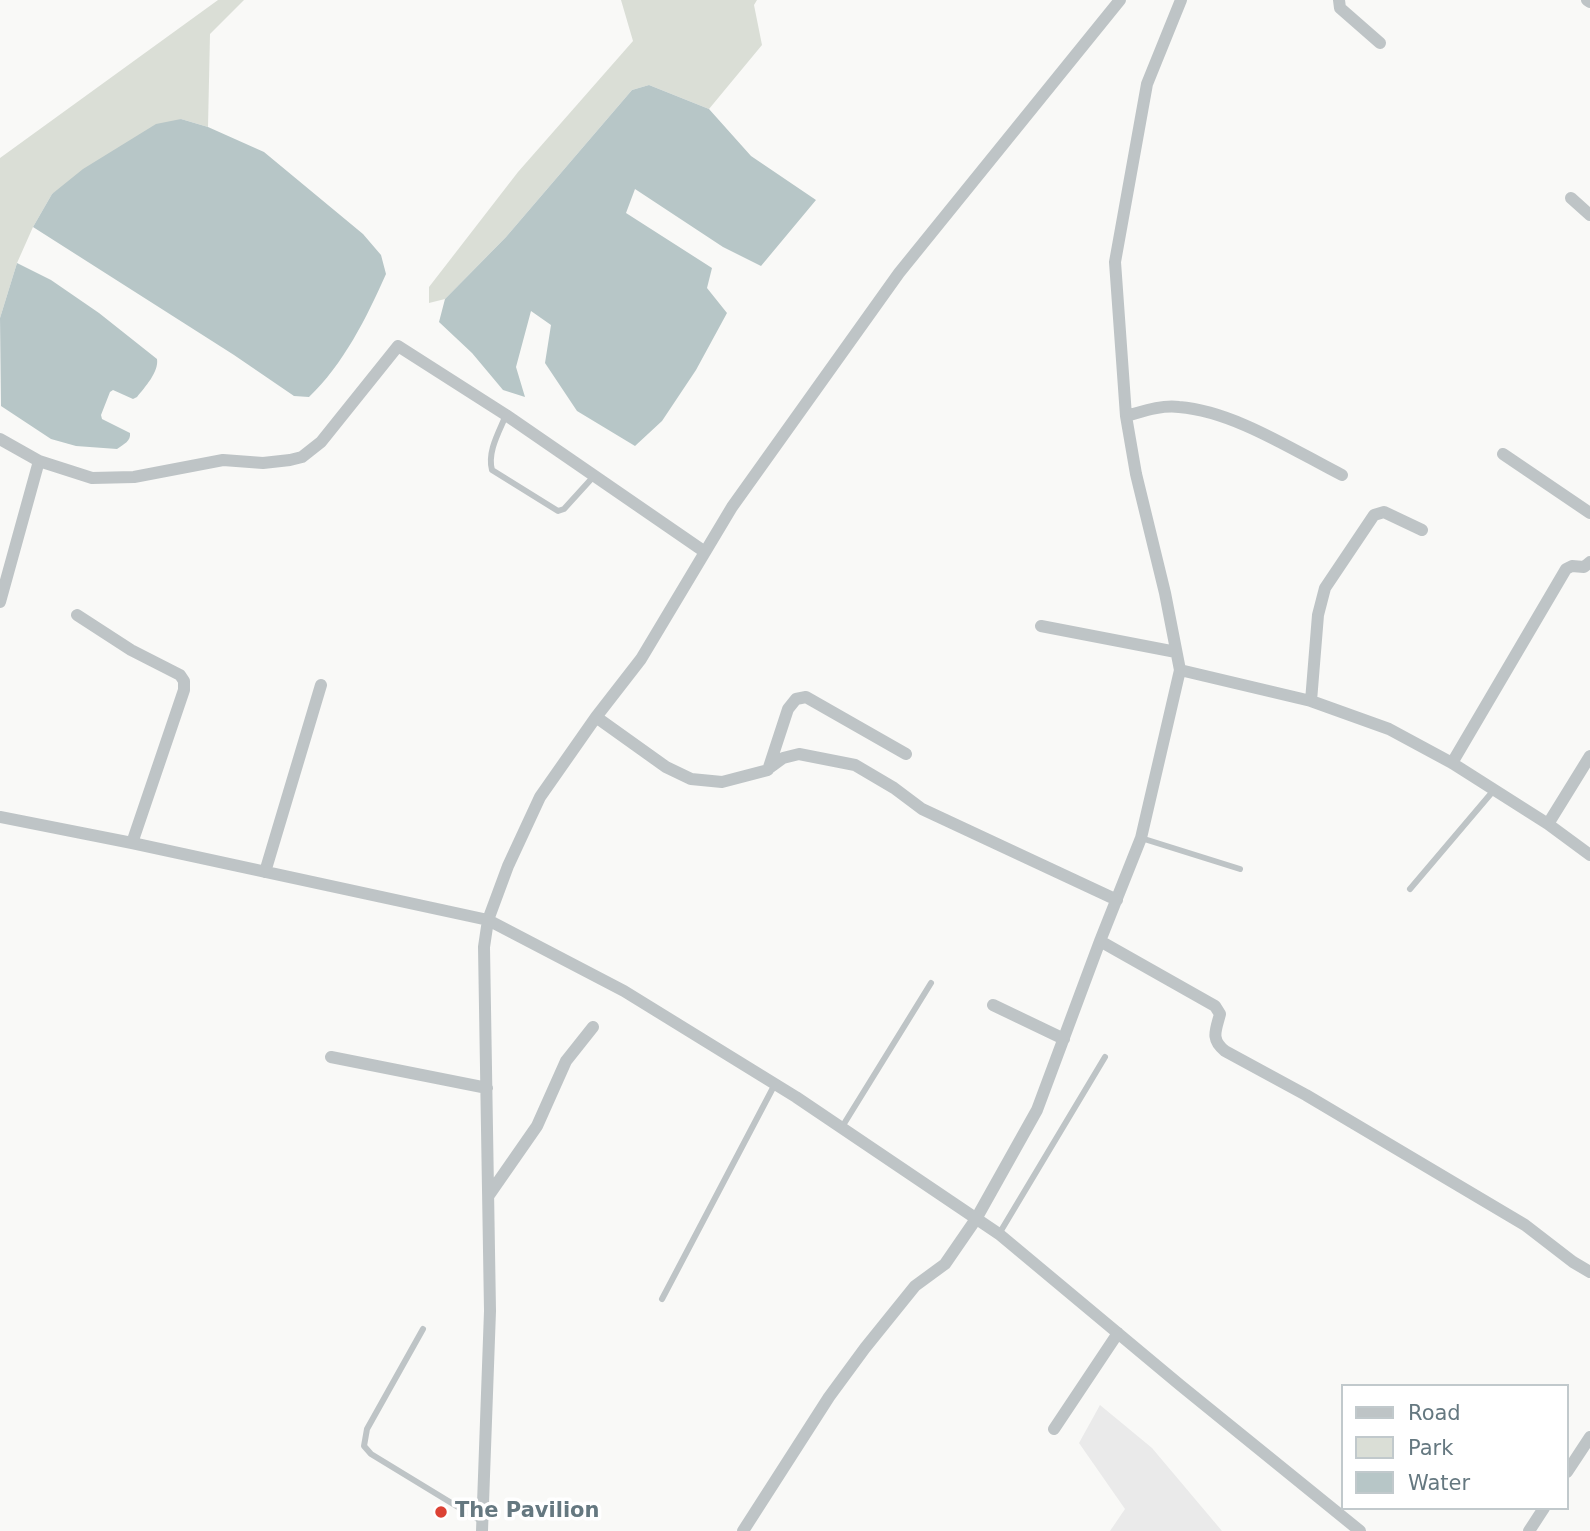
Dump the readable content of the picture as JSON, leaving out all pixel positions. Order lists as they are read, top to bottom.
{
  "places": ["The Pavilion"],
  "legend": ["Road", "Park", "Water"]
}
